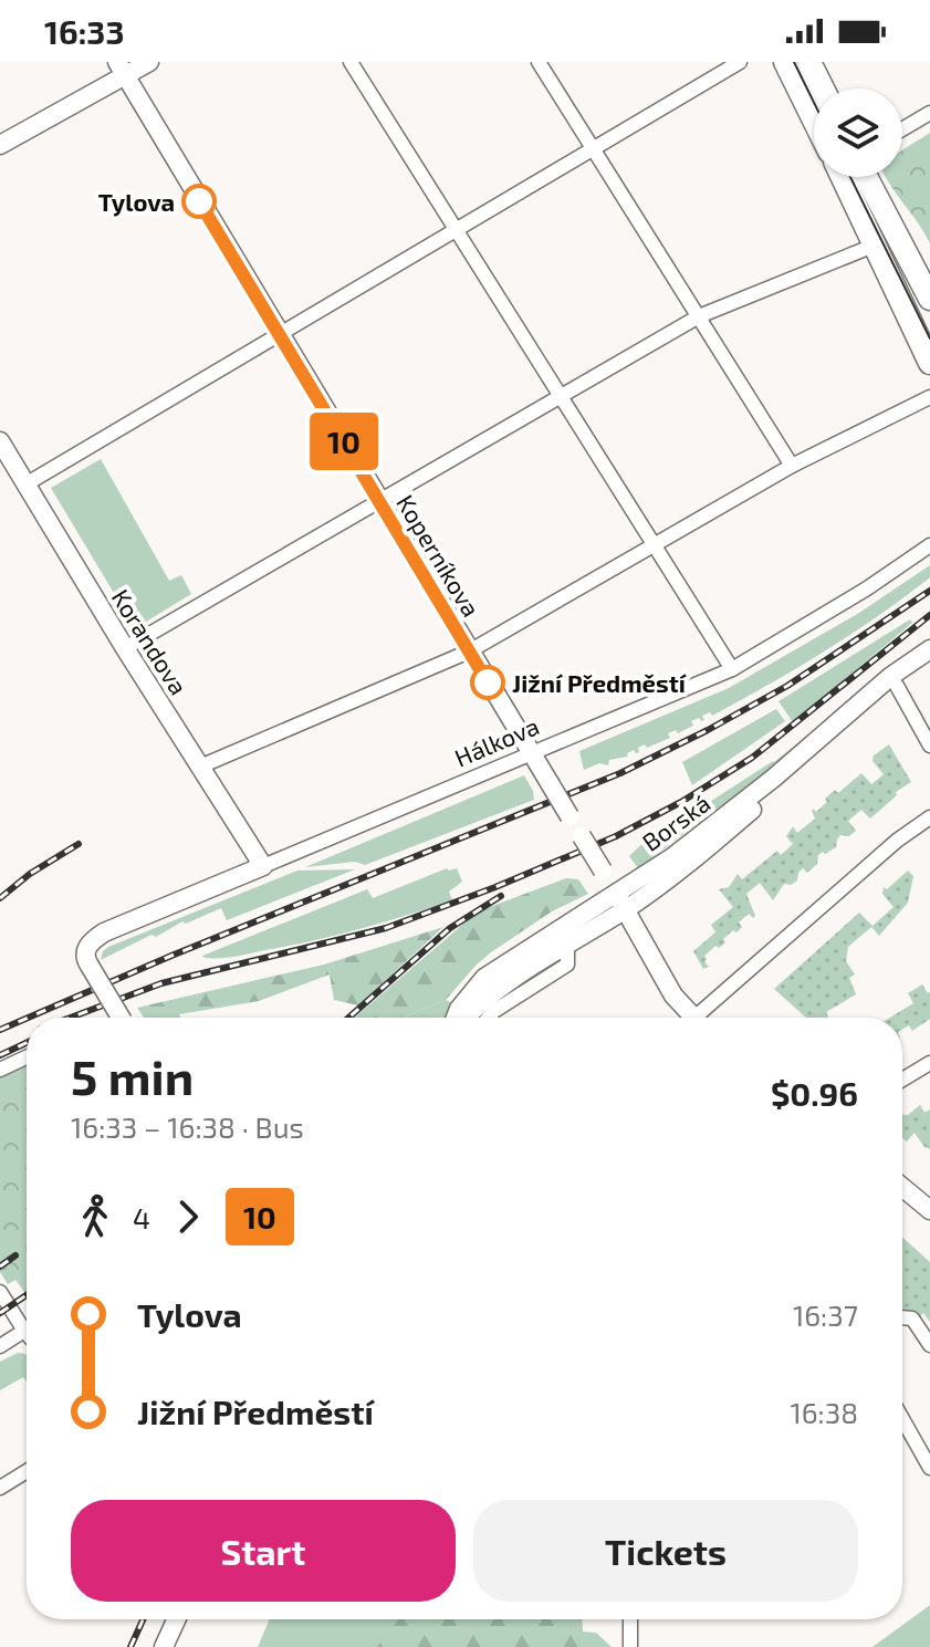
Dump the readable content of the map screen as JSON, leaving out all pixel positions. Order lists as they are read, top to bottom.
{
  "streets": {
    "street": [
      "Koperníkova",
      "Korandova",
      "Hálkova",
      "Borská"
    ]
  },
  "crossings": [
    ["Koperníkova", "Hálkova"],
    ["Koperníkova", "Borská"],
    ["Korandova", "Hálkova"]
  ],
  "places": ["Tylova", "Jižní Předměstí"],
  "lines": ["bus line 10"],
  "page": {
    "status": "16:33",
    "on_map": "10",
    "heading": ["5 min", "16:33 – 16:38 · Bus", "$0.96"],
    "legs": ["4", "10"],
    "list": [
      {
        "name": "Tylova",
        "value": "16:37"
      },
      {
        "name": "Jižní Předměstí",
        "value": "16:38"
      }
    ],
    "buttons": ["Start", "Tickets"]
  }
}
